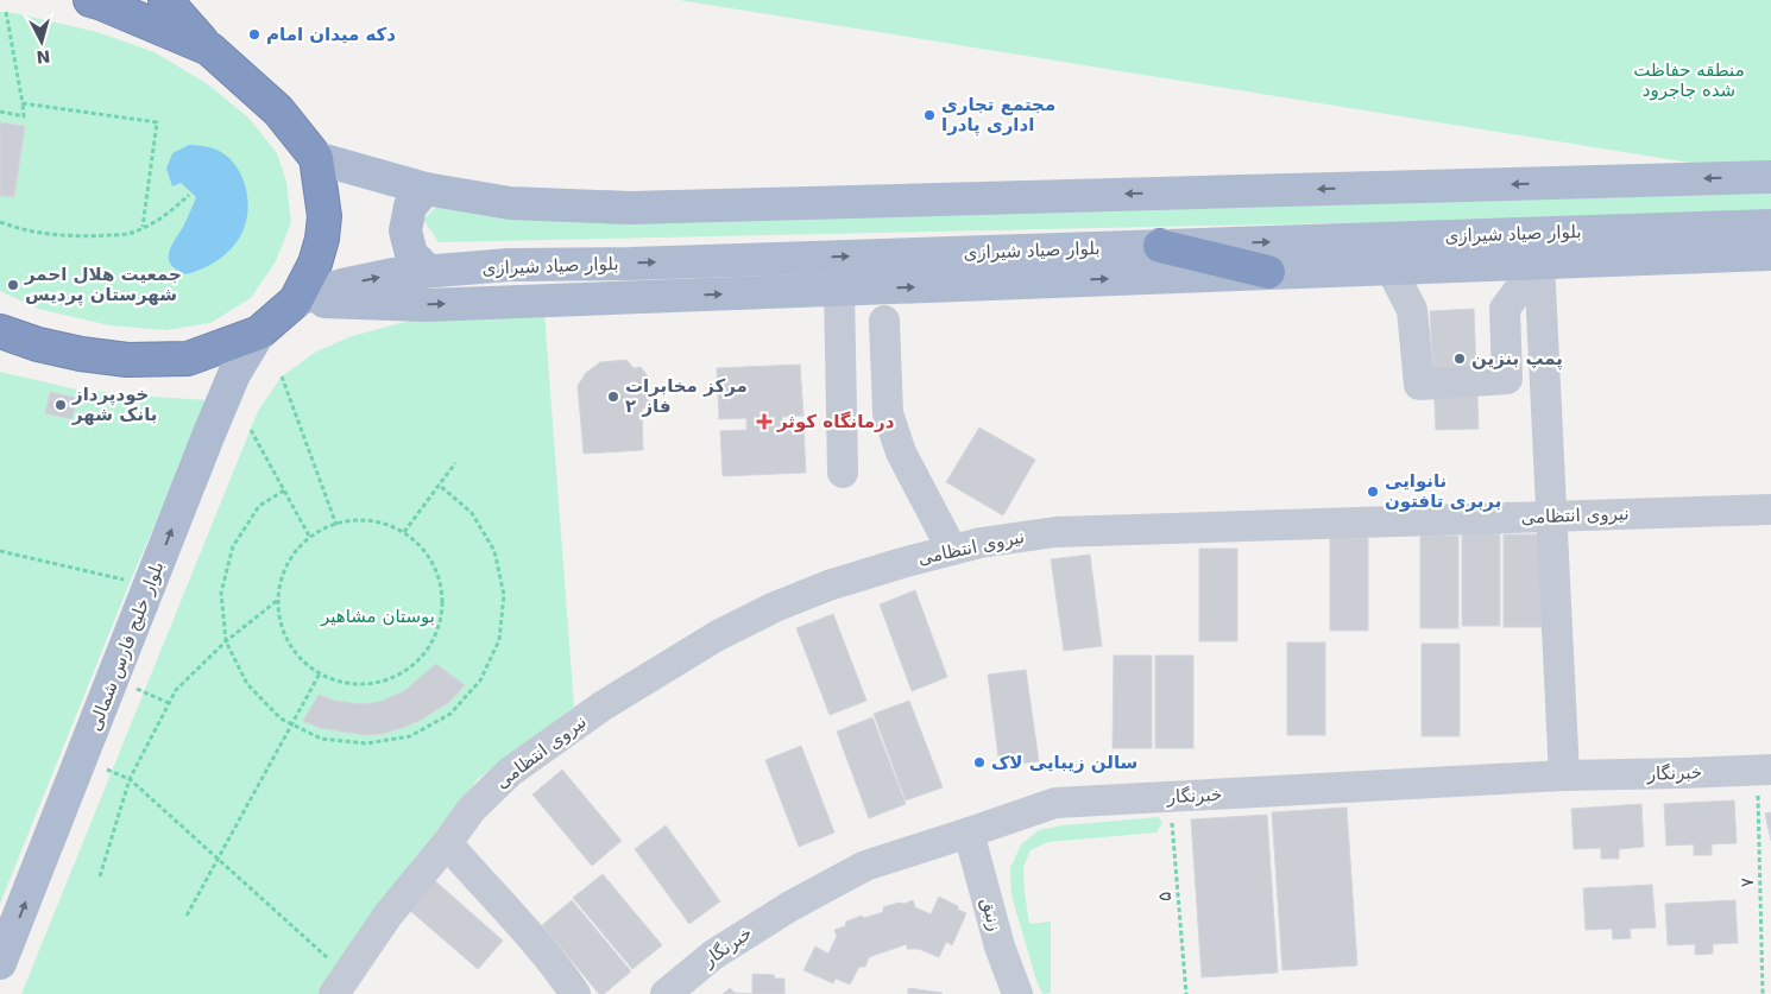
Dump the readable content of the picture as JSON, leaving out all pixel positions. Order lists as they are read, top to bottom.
{
  "streets": {
    "main road": ["بلوار صیاد شیرازی", "بلوار خلیج فارس شمالی"],
    "street": ["نیروی انتظامی", "خبرنگار", "زنبق"],
    "path": ["۷", "۵"]
  },
  "crossings": [
    ["خبرنگار", "۷"],
    ["خبرنگار", "۵"],
    ["خبرنگار", "زنبق"]
  ],
  "one_way": ["بلوار خلیج فارس شمالی"],
  "parks": ["منطقه حفاظت شده جاجرود", "بوستان مشاهیر"],
  "places": {
    "other": [
      "دکه میدان امام",
      "مجتمع تجاری اداری پادرا",
      "جمعیت هلال احمر شهرستان پردیس",
      "پمپ بنزین",
      "مرکز مخابرات فاز ۲",
      "خودپرداز بانک شهر",
      "نانوایی بربری تافتون",
      "سالن زیبایی لاک"
    ],
    "health": ["درمانگاه کوثر"]
  },
  "north": "bottom"
}
